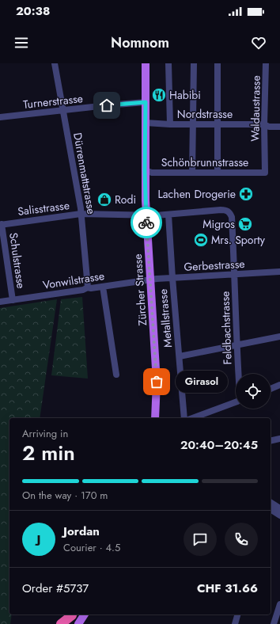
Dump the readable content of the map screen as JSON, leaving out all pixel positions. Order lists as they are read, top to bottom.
{
  "streets": {
    "main road": ["Zürcher Strasse"],
    "street": [
      "Turnerstrasse",
      "Waldaustrasse",
      "Nordstrasse",
      "Schönbrunnstrasse",
      "Dürrenmattstrasse",
      "Salisstrasse",
      "Schulstrasse",
      "Gerbestrasse",
      "Vonwilstrasse",
      "Metallstrasse",
      "Feldbachstrasse"
    ]
  },
  "crossings": [
    ["Turnerstrasse", "Dürrenmattstrasse"],
    ["Turnerstrasse", "Zürcher Strasse"],
    ["Waldaustrasse", "Nordstrasse"],
    ["Waldaustrasse", "Schönbrunnstrasse"],
    ["Nordstrasse", "Zürcher Strasse"],
    ["Schönbrunnstrasse", "Zürcher Strasse"],
    ["Dürrenmattstrasse", "Salisstrasse"],
    ["Dürrenmattstrasse", "Vonwilstrasse"],
    ["Salisstrasse", "Schulstrasse"],
    ["Salisstrasse", "Zürcher Strasse"],
    ["Salisstrasse", "Metallstrasse"],
    ["Salisstrasse", "Feldbachstrasse"],
    ["Schulstrasse", "Vonwilstrasse"],
    ["Gerbestrasse", "Vonwilstrasse"],
    ["Gerbestrasse", "Zürcher Strasse"],
    ["Gerbestrasse", "Metallstrasse"],
    ["Gerbestrasse", "Feldbachstrasse"],
    ["Vonwilstrasse", "Zürcher Strasse"],
    ["Metallstrasse", "Feldbachstrasse"]
  ],
  "places": {
    "restaurant": ["Habibi"],
    "pharmacy": ["Lachen Drogerie"],
    "shop": ["Rodi"],
    "supermarket": ["Migros"],
    "sports": ["Mrs. Sporty"],
    "other": ["Girasol"]
  },
  "page": {
    "status": "20:38",
    "header": "Nomnom",
    "bubble": "Girasol",
    "heading": ["2 min", "Arriving in", "20:40–20:45"],
    "panel": [
      "Jordan",
      "Courier · 4.5",
      "Order #5737",
      "CHF 31.66"
    ],
    "bar": "On the way · 170 m",
    "round": "J"
  }
}
